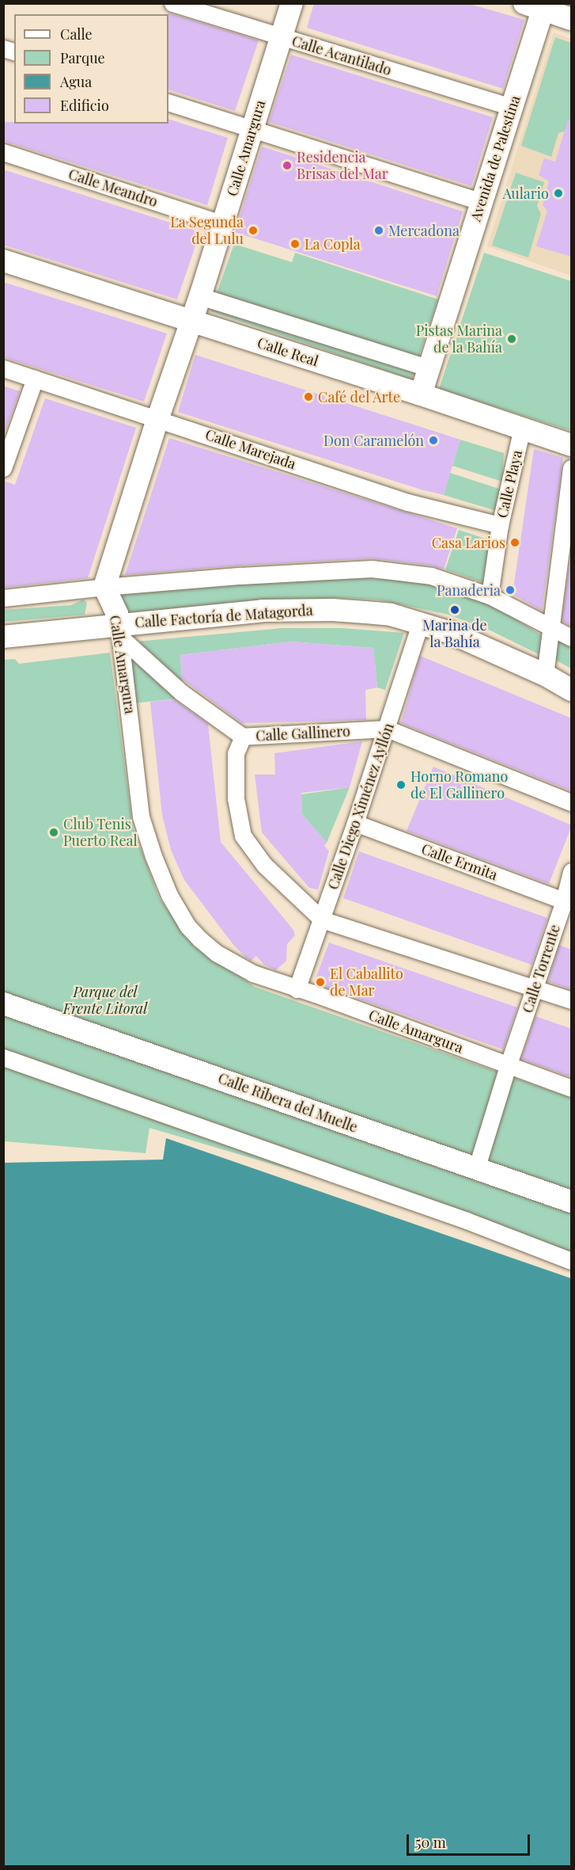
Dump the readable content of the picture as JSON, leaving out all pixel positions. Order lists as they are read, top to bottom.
{
  "streets": {
    "street": [
      "Calle Acantilado",
      "Calle Amargura",
      "Avenida de Palestina",
      "Calle Meandro",
      "Calle Real",
      "Calle Marejada",
      "Calle Playa",
      "Calle Factoría de Matagorda",
      "Calle Gallinero",
      "Calle Diego Ximénez Ayllón",
      "Calle Ermita",
      "Calle Torrente",
      "Calle Ribera del Muelle"
    ]
  },
  "crossings": [
    ["Calle Acantilado", "Calle Amargura"],
    ["Calle Acantilado", "Avenida de Palestina"],
    ["Calle Amargura", "Calle Meandro"],
    ["Calle Amargura", "Calle Real"],
    ["Calle Amargura", "Calle Marejada"],
    ["Calle Amargura", "Calle Factoría de Matagorda"],
    ["Calle Amargura", "Calle Diego Ximénez Ayllón"],
    ["Calle Amargura", "Calle Torrente"],
    ["Avenida de Palestina", "Calle Real"],
    ["Calle Real", "Calle Playa"],
    ["Calle Marejada", "Calle Playa"],
    ["Calle Factoría de Matagorda", "Calle Diego Ximénez Ayllón"],
    ["Calle Gallinero", "Calle Diego Ximénez Ayllón"],
    ["Calle Gallinero", "Calle Torrente"],
    ["Calle Diego Ximénez Ayllón", "Calle Ermita"],
    ["Calle Ermita", "Calle Torrente"],
    ["Calle Torrente", "Calle Ribera del Muelle"]
  ],
  "parks": ["Parque del Frente Litoral"],
  "places": [
    "Residencia Brisas del Mar",
    "Aulario",
    "La Segunda del Lulu",
    "Mercadona",
    "La Copla",
    "Pistas Marina de la Bahía",
    "Café del Arte",
    "Don Caramelón",
    "Casa Larios",
    "Panaderia",
    "Marina de la Bahía",
    "Horno Romano de El Gallinero",
    "Club Tenis Puerto Real",
    "El Caballito de Mar"
  ],
  "legend": [
    "Calle",
    "Parque",
    "Agua",
    "Edificio"
  ],
  "scale_bar": "50 m"
}
